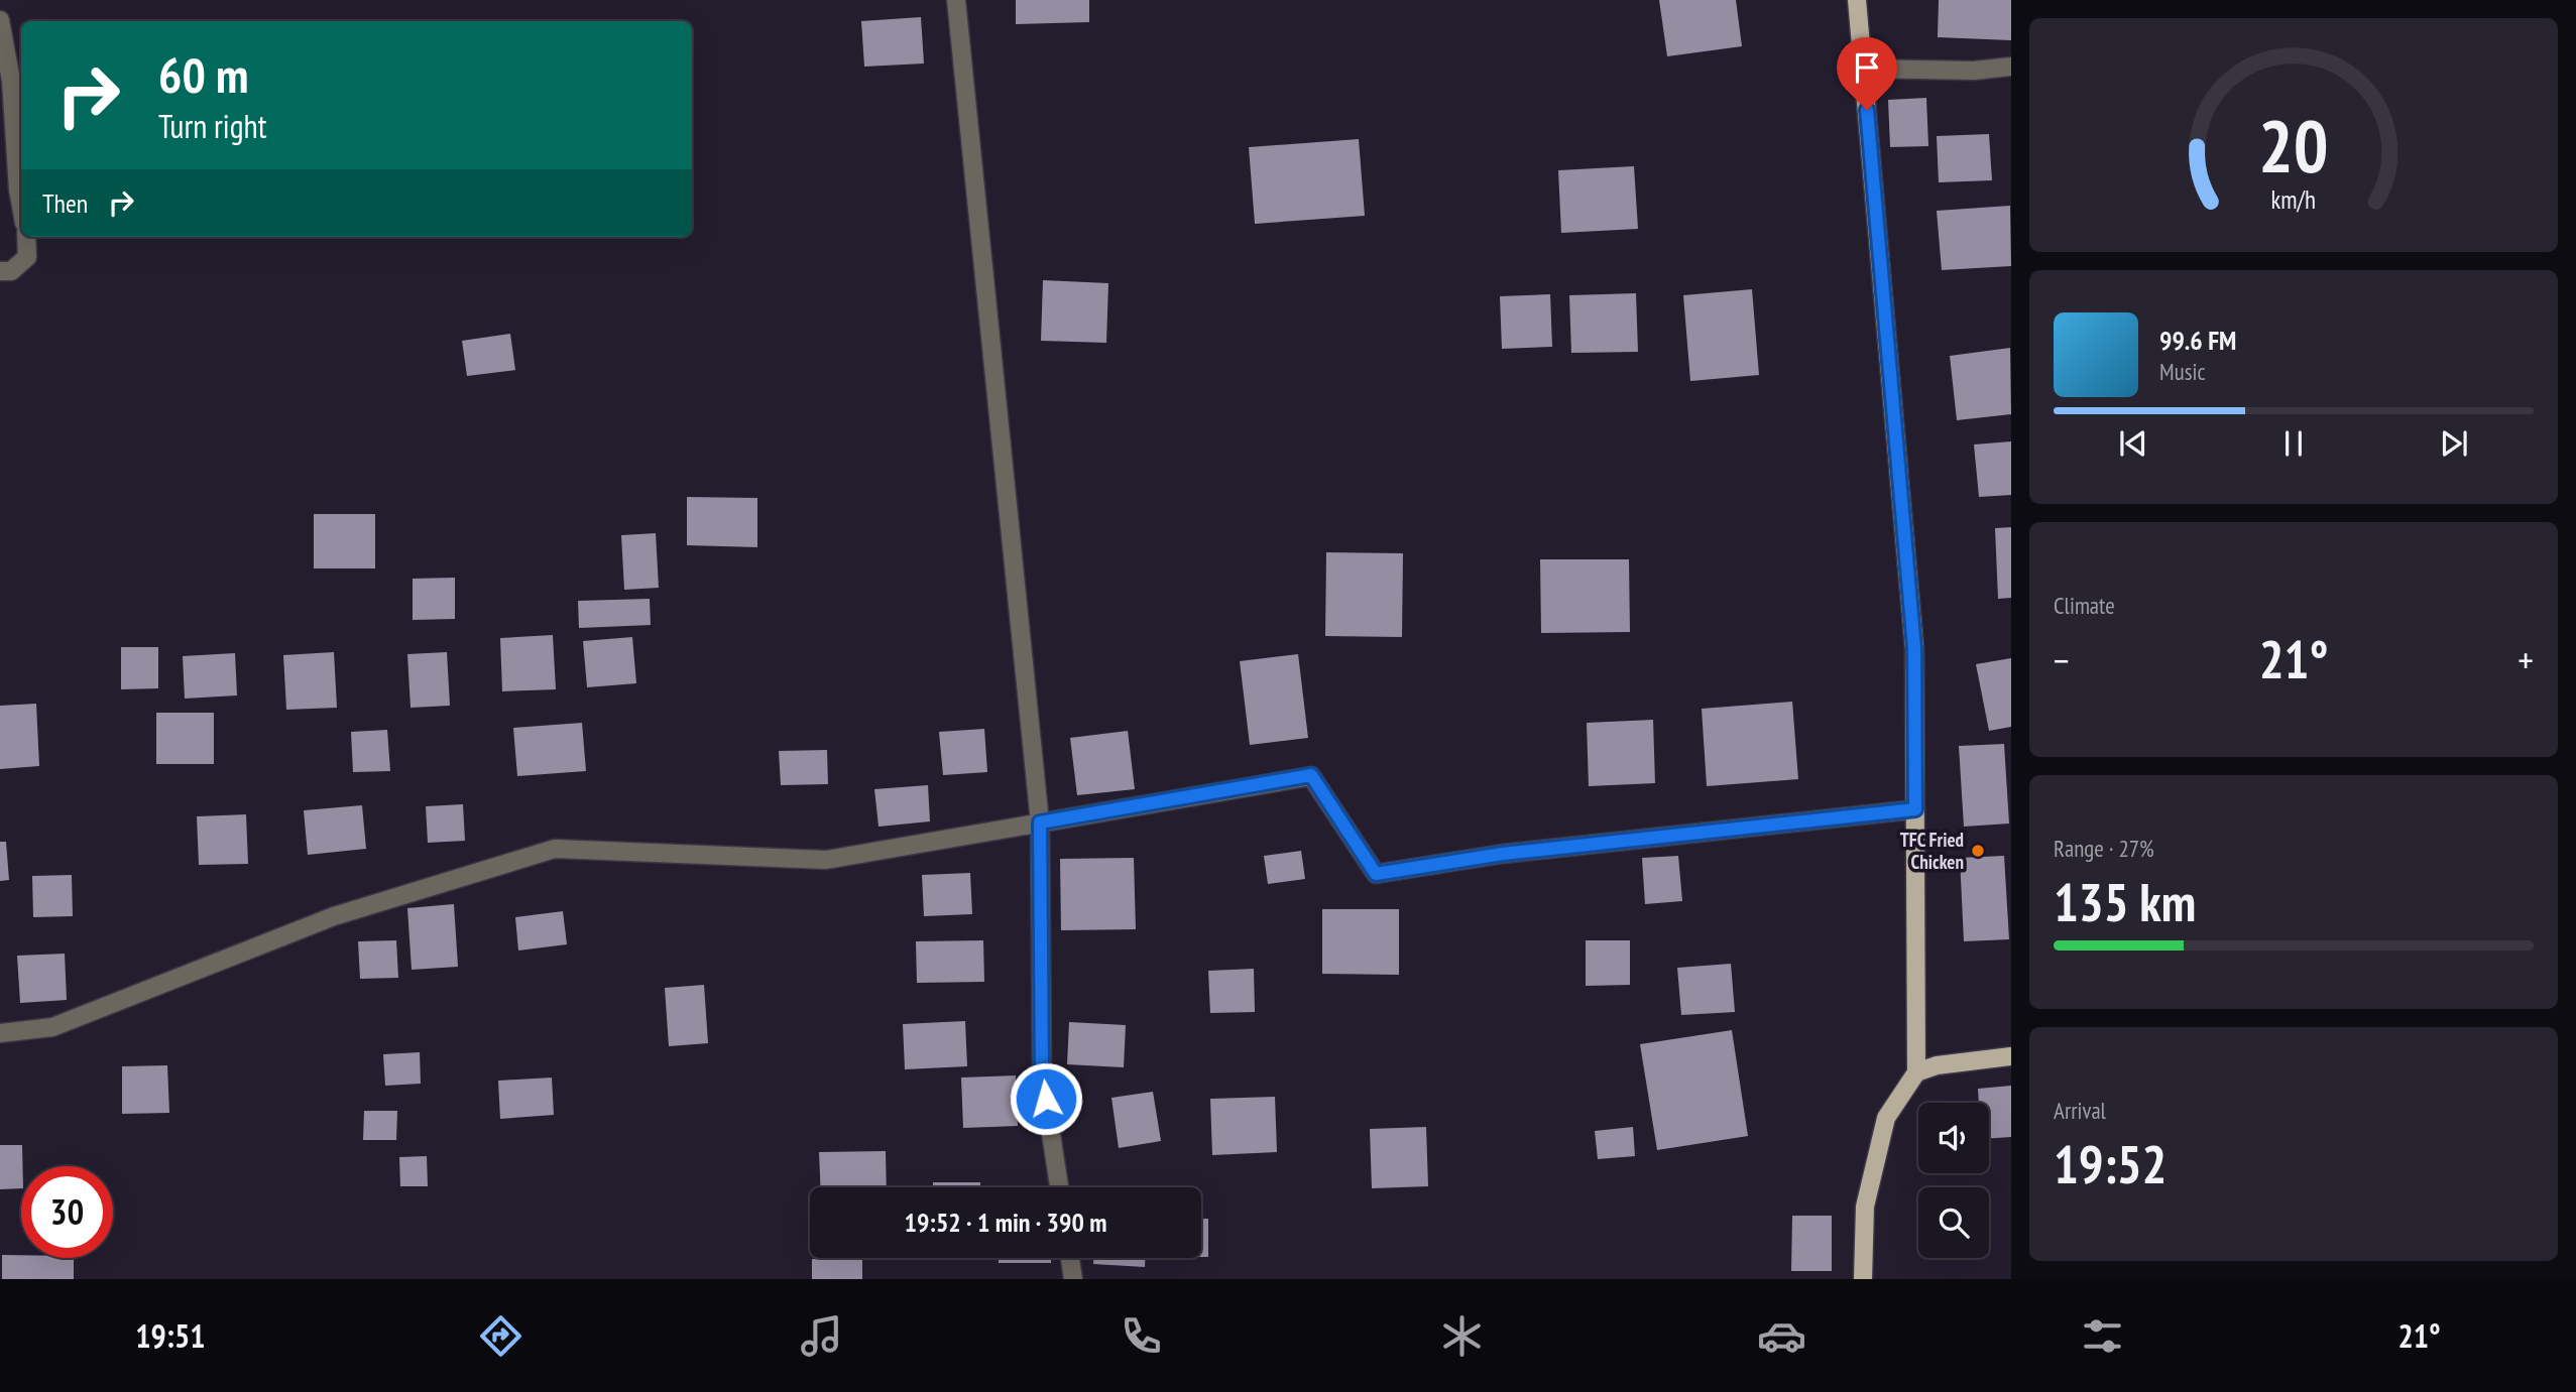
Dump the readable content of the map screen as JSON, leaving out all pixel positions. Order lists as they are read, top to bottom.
{
  "places": ["TFC Fried Chicken"],
  "page": {
    "turn": ["60 m", "Turn right"],
    "then": "Then",
    "song": ["99.6 FM", "Music"],
    "tile": [
      "Climate",
      ["Range · 27%", "135 km"],
      ["Arrival", "19:52"]
    ],
    "heat": ["−", "21°", "+"],
    "limit": "30",
    "trip": "19:52 · 1 min · 390 m",
    "tabs": ["19:51", "21°"],
    "gauge": ["20", "km/h"]
  }
}
